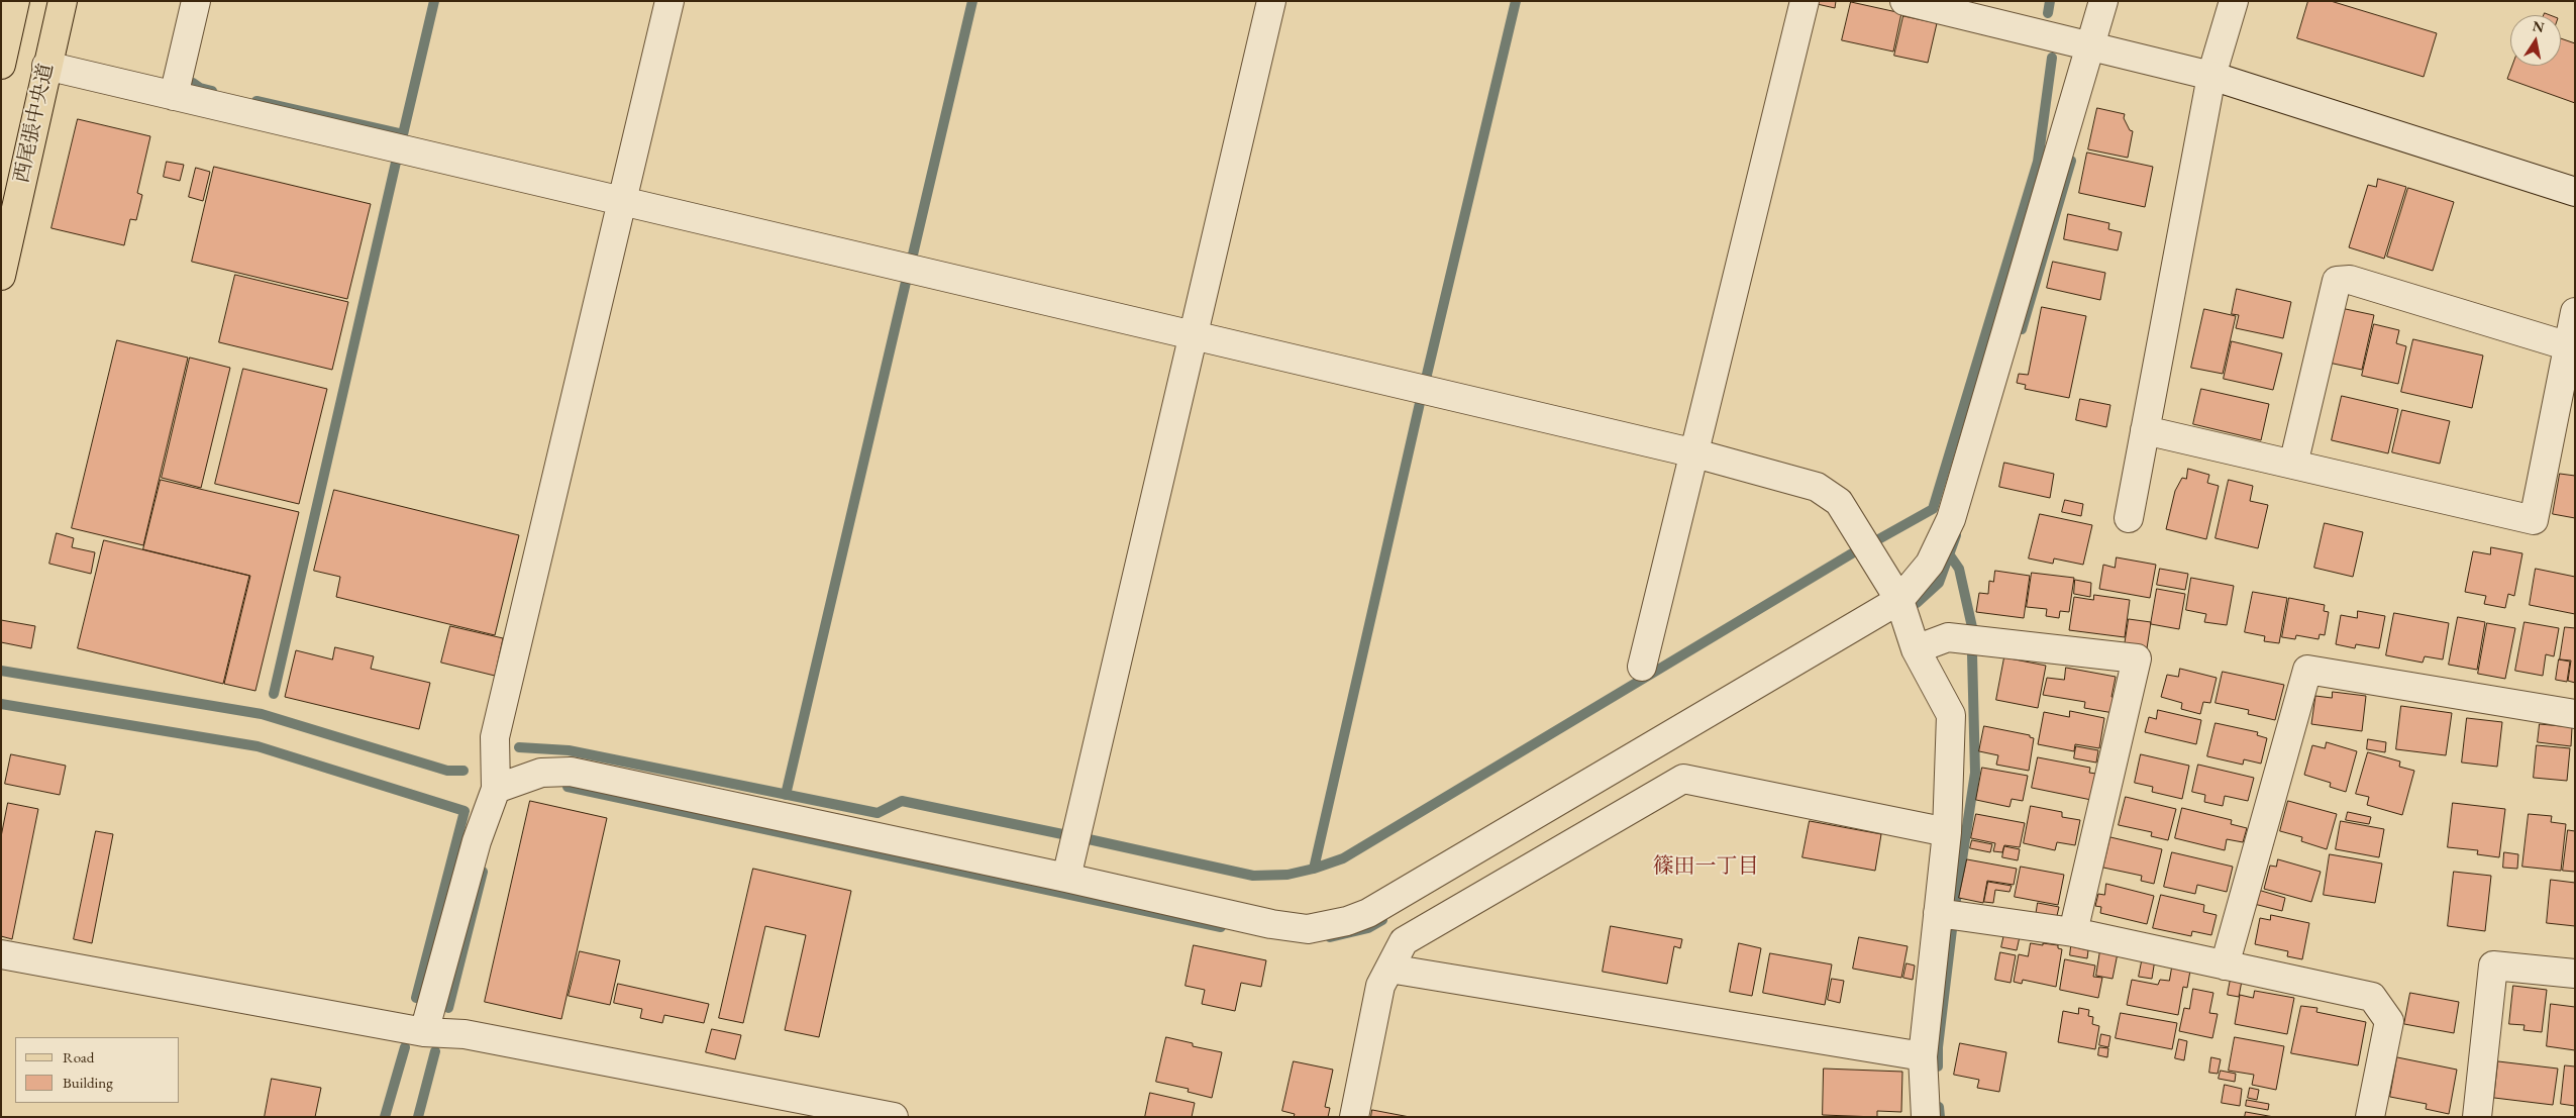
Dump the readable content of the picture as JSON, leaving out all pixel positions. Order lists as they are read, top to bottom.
{
  "streets": {
    "main road": ["西尾張中央道"]
  },
  "districts": ["篠田一丁目"],
  "legend": ["Road", "Building"],
  "north": "top"
}
